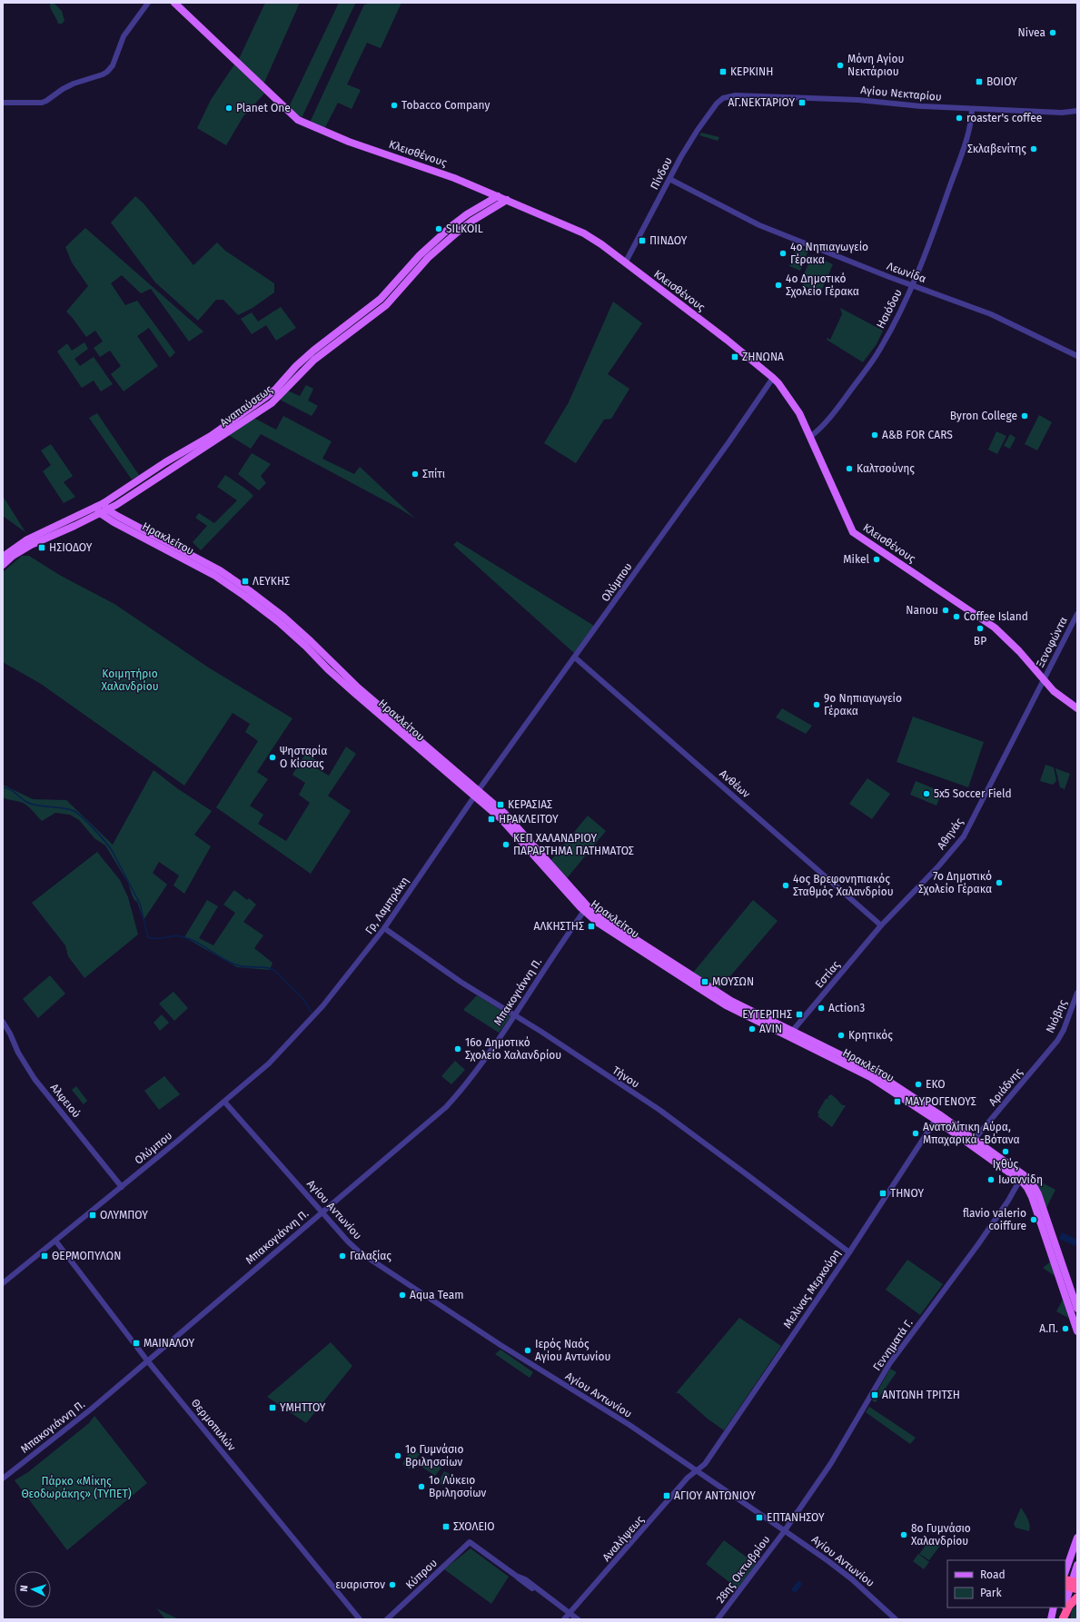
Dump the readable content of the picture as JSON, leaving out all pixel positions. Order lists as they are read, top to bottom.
{
  "streets": {
    "main road": ["Κλεισθένους", "Αναπαύσεως", "Ηρακλείτου"],
    "street": [
      "Αγίου Νεκταρίου",
      "Πίνδου",
      "Λεωνίδα",
      "Ησιόδου",
      "Ολύμπου",
      "Ξενοφώντα",
      "Ανθέων",
      "Αθηνάς",
      "Γρ, Λαμπράκη",
      "Εστίας",
      "Μπακογιάννη Π.",
      "Νιόβης",
      "Τήνου",
      "Αριάδνης",
      "Αλφειού",
      "Αγίου Αντωνίου",
      "Μελίνας Μερκούρη",
      "Γεννηματά Γ.",
      "Θερμοπυλών",
      "Αναλήψεως",
      "28ης Οκτωβρίου",
      "Κύπρου"
    ]
  },
  "crossings": [
    ["Αγίου Νεκταρίου", "Πίνδου"],
    ["Αγίου Νεκταρίου", "Ησιόδου"],
    ["Κλεισθένους", "Πίνδου"],
    ["Κλεισθένους", "Ησιόδου"],
    ["Κλεισθένους", "Αναπαύσεως"],
    ["Κλεισθένους", "Ολύμπου"],
    ["Κλεισθένους", "Ξενοφώντα"],
    ["Κλεισθένους", "Αθηνάς"],
    ["Πίνδου", "Λεωνίδα"],
    ["Λεωνίδα", "Ησιόδου"],
    ["Αναπαύσεως", "Ηρακλείτου"],
    ["Ηρακλείτου", "Ολύμπου"],
    ["Ηρακλείτου", "Γρ, Λαμπράκη"],
    ["Ηρακλείτου", "Εστίας"],
    ["Ηρακλείτου", "Μπακογιάννη Π."],
    ["Ηρακλείτου", "Αριάδνης"],
    ["Ηρακλείτου", "Μελίνας Μερκούρη"],
    ["Ηρακλείτου", "Γεννηματά Γ."],
    ["Ολύμπου", "Ανθέων"],
    ["Ολύμπου", "Γρ, Λαμπράκη"],
    ["Ολύμπου", "Αλφειού"],
    ["Ολύμπου", "Αγίου Αντωνίου"],
    ["Ολύμπου", "Θερμοπυλών"],
    ["Ξενοφώντα", "Αθηνάς"],
    ["Ανθέων", "Αθηνάς"],
    ["Ανθέων", "Εστίας"],
    ["Αθηνάς", "Εστίας"],
    ["Γρ, Λαμπράκη", "Τήνου"],
    ["Μπακογιάννη Π.", "Τήνου"],
    ["Μπακογιάννη Π.", "Αγίου Αντωνίου"],
    ["Μπακογιάννη Π.", "Θερμοπυλών"],
    ["Νιόβης", "Αριάδνης"],
    ["Τήνου", "Μελίνας Μερκούρη"],
    ["Αγίου Αντωνίου", "Μελίνας Μερκούρη"],
    ["Αγίου Αντωνίου", "Γεννηματά Γ."],
    ["Αγίου Αντωνίου", "Αναλήψεως"],
    ["Αγίου Αντωνίου", "28ης Οκτωβρίου"],
    ["Μελίνας Μερκούρη", "Αναλήψεως"],
    ["Γεννηματά Γ.", "28ης Οκτωβρίου"],
    ["Αναλήψεως", "Κύπρου"]
  ],
  "parks": ["Κοιμητήριο Χαλανδρίου", "Πάρκο «Μίκης Θεοδωράκης» (ΤΥΠΕΤ)"],
  "places": {
    "other": [
      "Nivea",
      "Μόνη Αγίου Νεκτάριου",
      "Tobacco Company",
      "Planet One",
      "roaster's coffee",
      "Σκλαβενίτης",
      "SILKOIL",
      "4ο Νηπιαγωγείο Γέρακα",
      "4ο Δημοτικό Σχολείο Γέρακα",
      "Byron College",
      "A&B FOR CARS",
      "Καλτσούνης",
      "Σπίτι",
      "Mikel",
      "Nanou",
      "Coffee Island",
      "BP",
      "9ο Νηπιαγωγείο Γέρακα",
      "Ψησταρία Ο Κίσσας",
      "5x5 Soccer Field",
      "ΚΕΠ ΧΑΛΑΝΔΡΙΟΥ ΠΑΡΑΡΤΗΜΑ ΠΑΤΗΜΑΤΟΣ",
      "7o Δημοτικό Σχολείο Γέρακα",
      "4ος Βρεφονηπιακός Σταθμός Χαλανδρίου",
      "Action3",
      "AVIN",
      "Κρητικός",
      "16ο Δημοτικό Σχολείο Χαλανδρίου",
      "EKO",
      "Ανατολίτικη Αύρα, Μπαχαρικά -Βότανα",
      "Ιχθύς",
      "Ιωαννίδη",
      "flavio valerio coiffure",
      "Γαλαξίας",
      "Aqua Team",
      "Α.Π.",
      "Ιερός Ναός Αγίου Αντωνίου",
      "1ο Γυμνάσιο Βριλησσίων",
      "1o Λύκειο Βριλησσίων",
      "8ο Γυμνάσιο Χαλανδρίου",
      "ευαριστον"
    ],
    "transit": [
      "ΚΕΡΚΙΝΗ",
      "ΒΟΙΟΥ",
      "ΑΓ.ΝΕΚΤΑΡΙΟΥ",
      "ΠΙΝΔΟΥ",
      "ΖΗΝΩΝΑ",
      "ΗΣΙΟΔΟΥ",
      "ΛΕΥΚΗΣ",
      "ΚΕΡΑΣΙΑΣ",
      "ΗΡΑΚΛΕΙΤΟΥ",
      "ΑΛΚΗΣΤΗΣ",
      "ΜΟΥΣΩΝ",
      "ΕΥΤΕΡΠΗΣ",
      "ΜΑΥΡΟΓΕΝΟΥΣ",
      "ΤΗΝΟΥ",
      "ΟΛΥΜΠΟΥ",
      "ΘΕΡΜΟΠΥΛΩΝ",
      "ΜΑΙΝΑΛΟΥ",
      "ΑΝΤΩΝΗ ΤΡΙΤΣΗ",
      "ΥΜΗΤΤΟΥ",
      "ΑΓΙΟΥ ΑΝΤΩΝΙΟΥ",
      "ΕΠΤΑΝΗΣΟΥ",
      "ΣΧΟΛΕΙΟ"
    ]
  },
  "legend": ["Road", "Park"],
  "north": "left"
}
